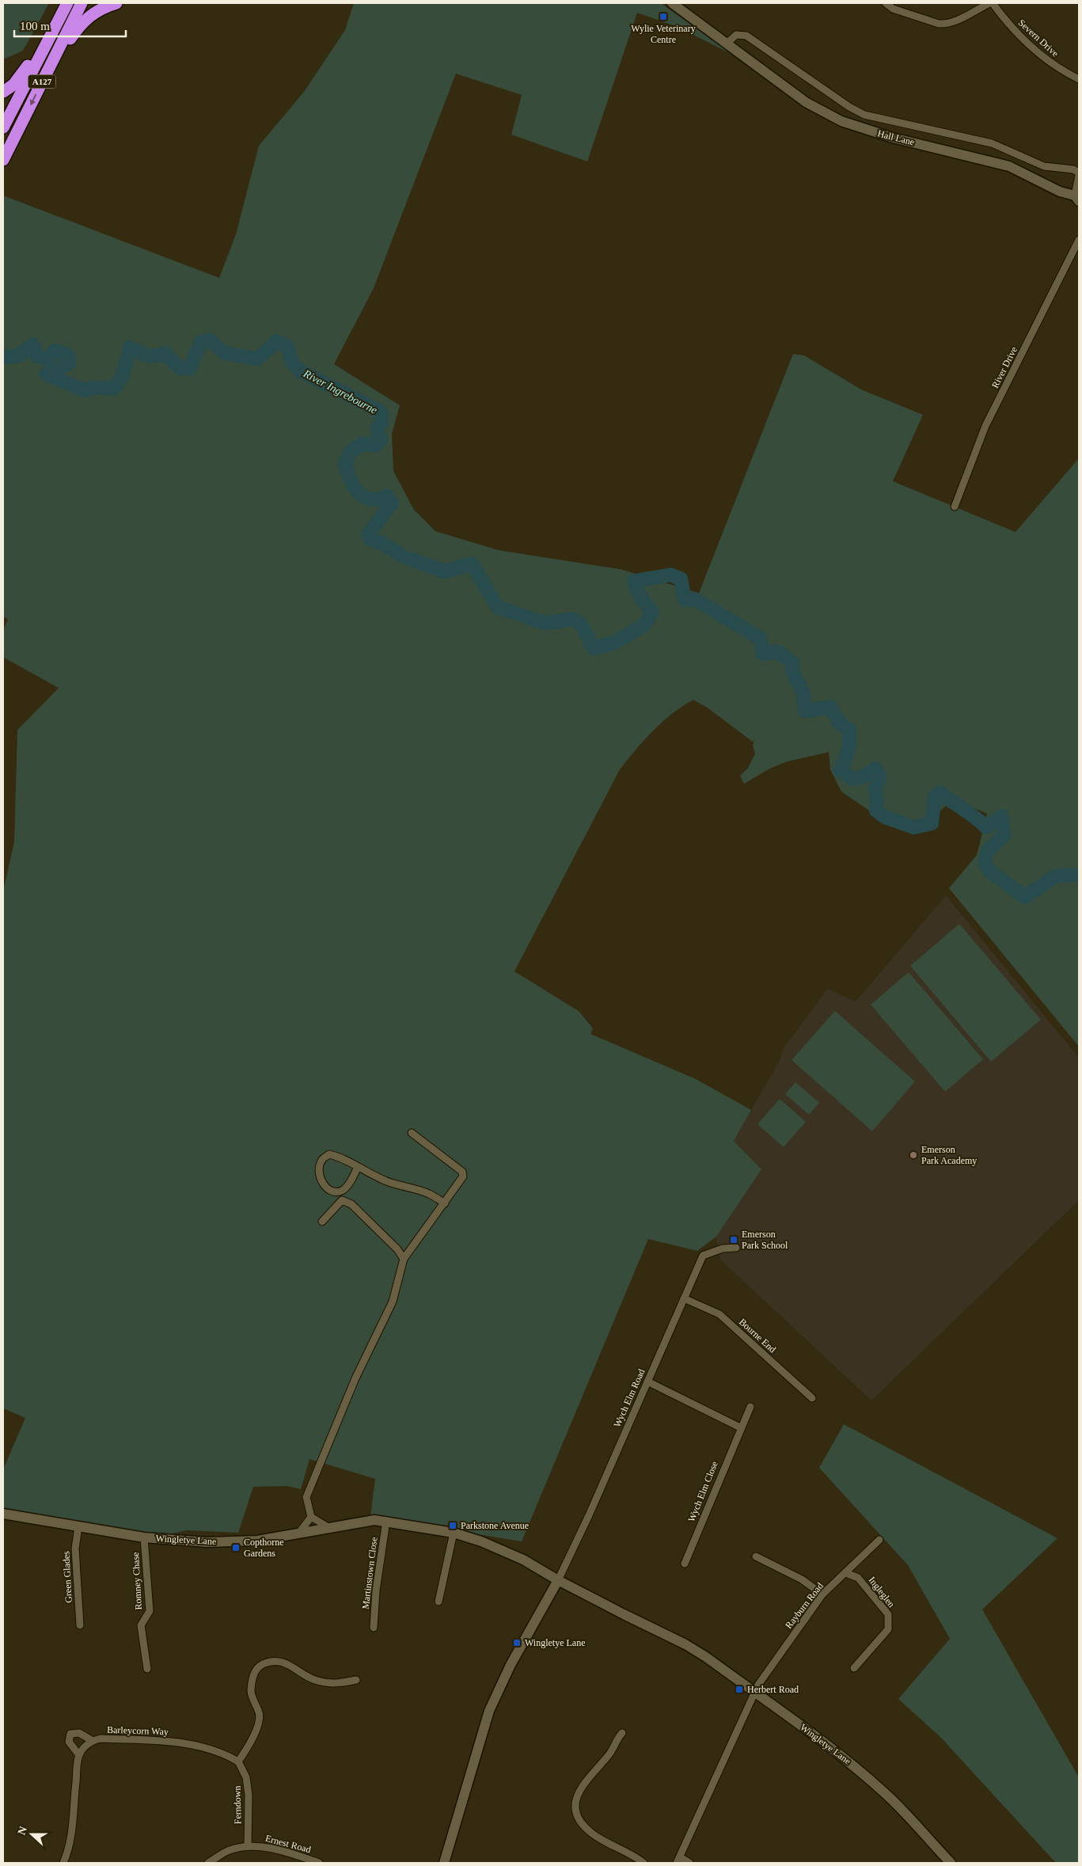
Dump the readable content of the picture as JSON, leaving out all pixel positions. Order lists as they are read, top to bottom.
{
  "streets": {
    "highway": ["A127"],
    "street": [
      "Severn Drive",
      "Hall Lane",
      "River Drive",
      "Bourne End",
      "Wych Elm Road",
      "Wych Elm Close",
      "Wingletye Lane",
      "Martinstown Close",
      "Green Glades",
      "Romney Chase",
      "Ingleglen",
      "Rayburn Road",
      "Barleycorn Way",
      "Ferndown",
      "Ernest Road"
    ]
  },
  "crossings": [
    ["Bourne End", "Wych Elm Road"],
    ["Wych Elm Road", "Wingletye Lane"],
    ["Wingletye Lane", "Martinstown Close"],
    ["Wingletye Lane", "Green Glades"],
    ["Wingletye Lane", "Romney Chase"],
    ["Wingletye Lane", "Rayburn Road"],
    ["Ingleglen", "Rayburn Road"],
    ["Barleycorn Way", "Ferndown"],
    ["Ferndown", "Ernest Road"]
  ],
  "water": ["River Ingrebourne"],
  "places": {
    "transit": [
      "Wylie Veterinary Centre",
      "Emerson Park School",
      "Parkstone Avenue",
      "Copthorne Gardens",
      "Wingletye Lane",
      "Herbert Road"
    ],
    "other": ["Emerson Park Academy"]
  },
  "scale_bar": "100 m",
  "north": "left"
}
